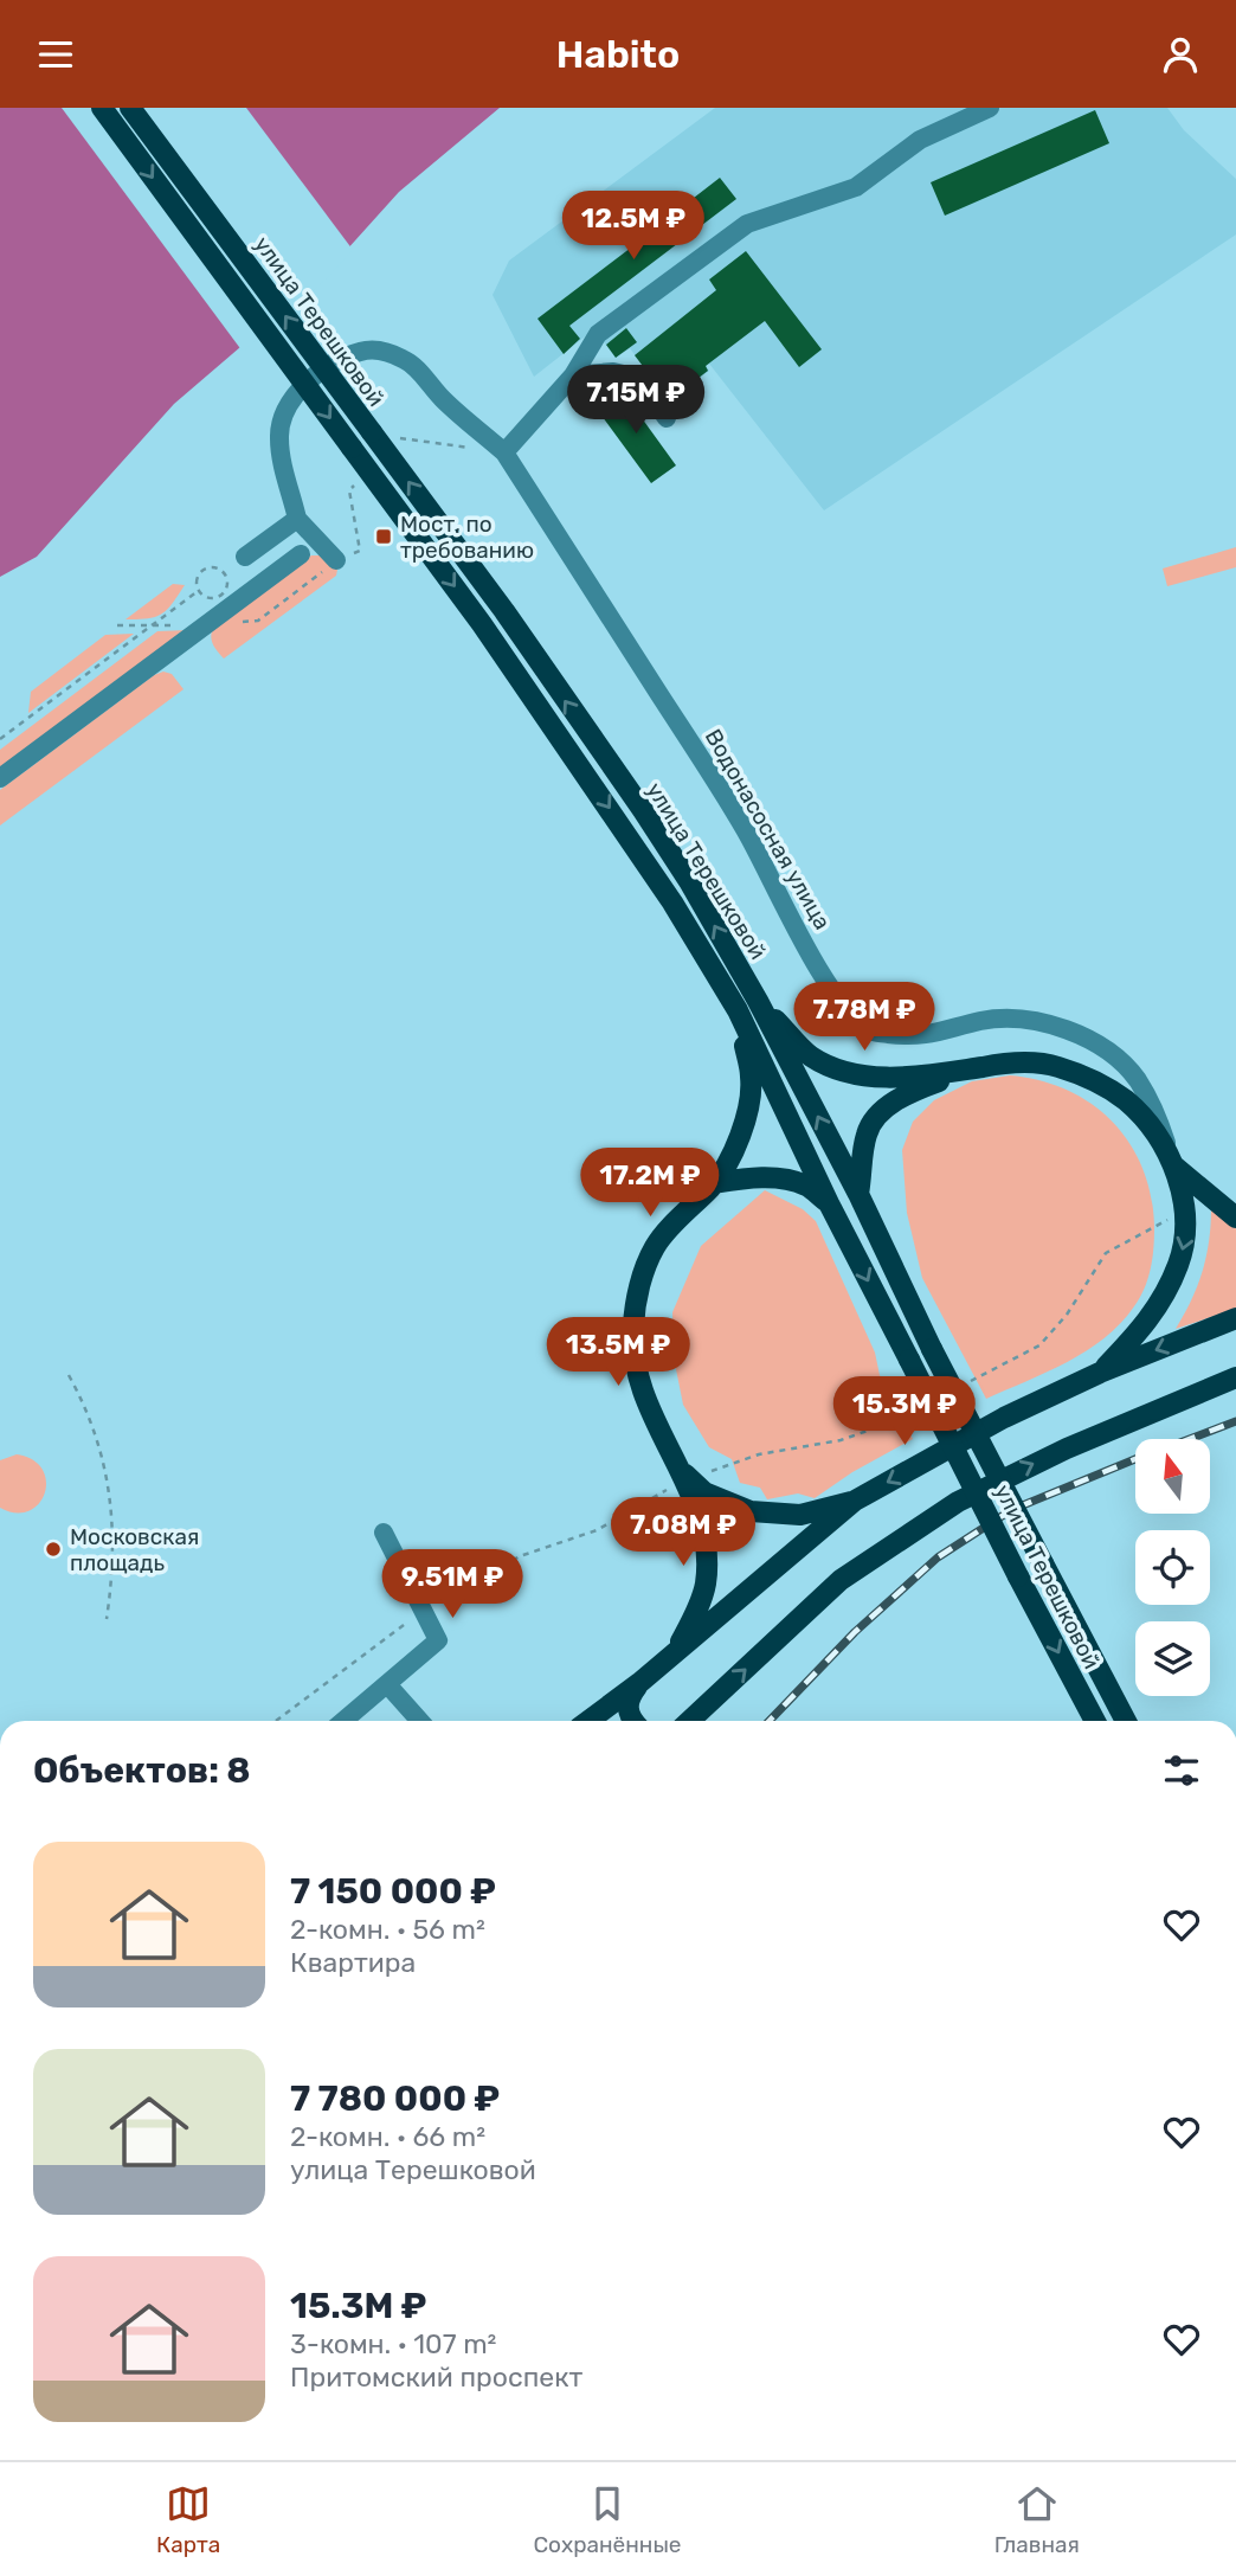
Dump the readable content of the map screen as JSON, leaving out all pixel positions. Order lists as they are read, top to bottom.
{
  "streets": {
    "main road": ["улица Терешковой"],
    "street": ["Водонасосная улица"]
  },
  "places": {
    "transit": ["Мост, по требованию"],
    "other": ["Московская площадь"]
  },
  "north": "top",
  "page": {
    "header": "Habito",
    "price": [
      "12.5M ₽",
      "7.15M ₽",
      "7.78M ₽",
      "17.2M ₽",
      "13.5M ₽",
      "15.3M ₽",
      "7.08M ₽",
      "9.51M ₽"
    ],
    "heading": "Объектов: 8",
    "list": [
      {
        "name": "7 150 000 ₽",
        "note": "2-комн. · 56 m² · Квартира"
      },
      {
        "name": "7 780 000 ₽",
        "note": "2-комн. · 66 m² · улица Терешковой"
      },
      {
        "name": "15.3M ₽",
        "note": "3-комн. · 107 m² · Притомский проспект"
      }
    ],
    "tabs": ["Карта", "Сохранённые", "Главная"]
  }
}
